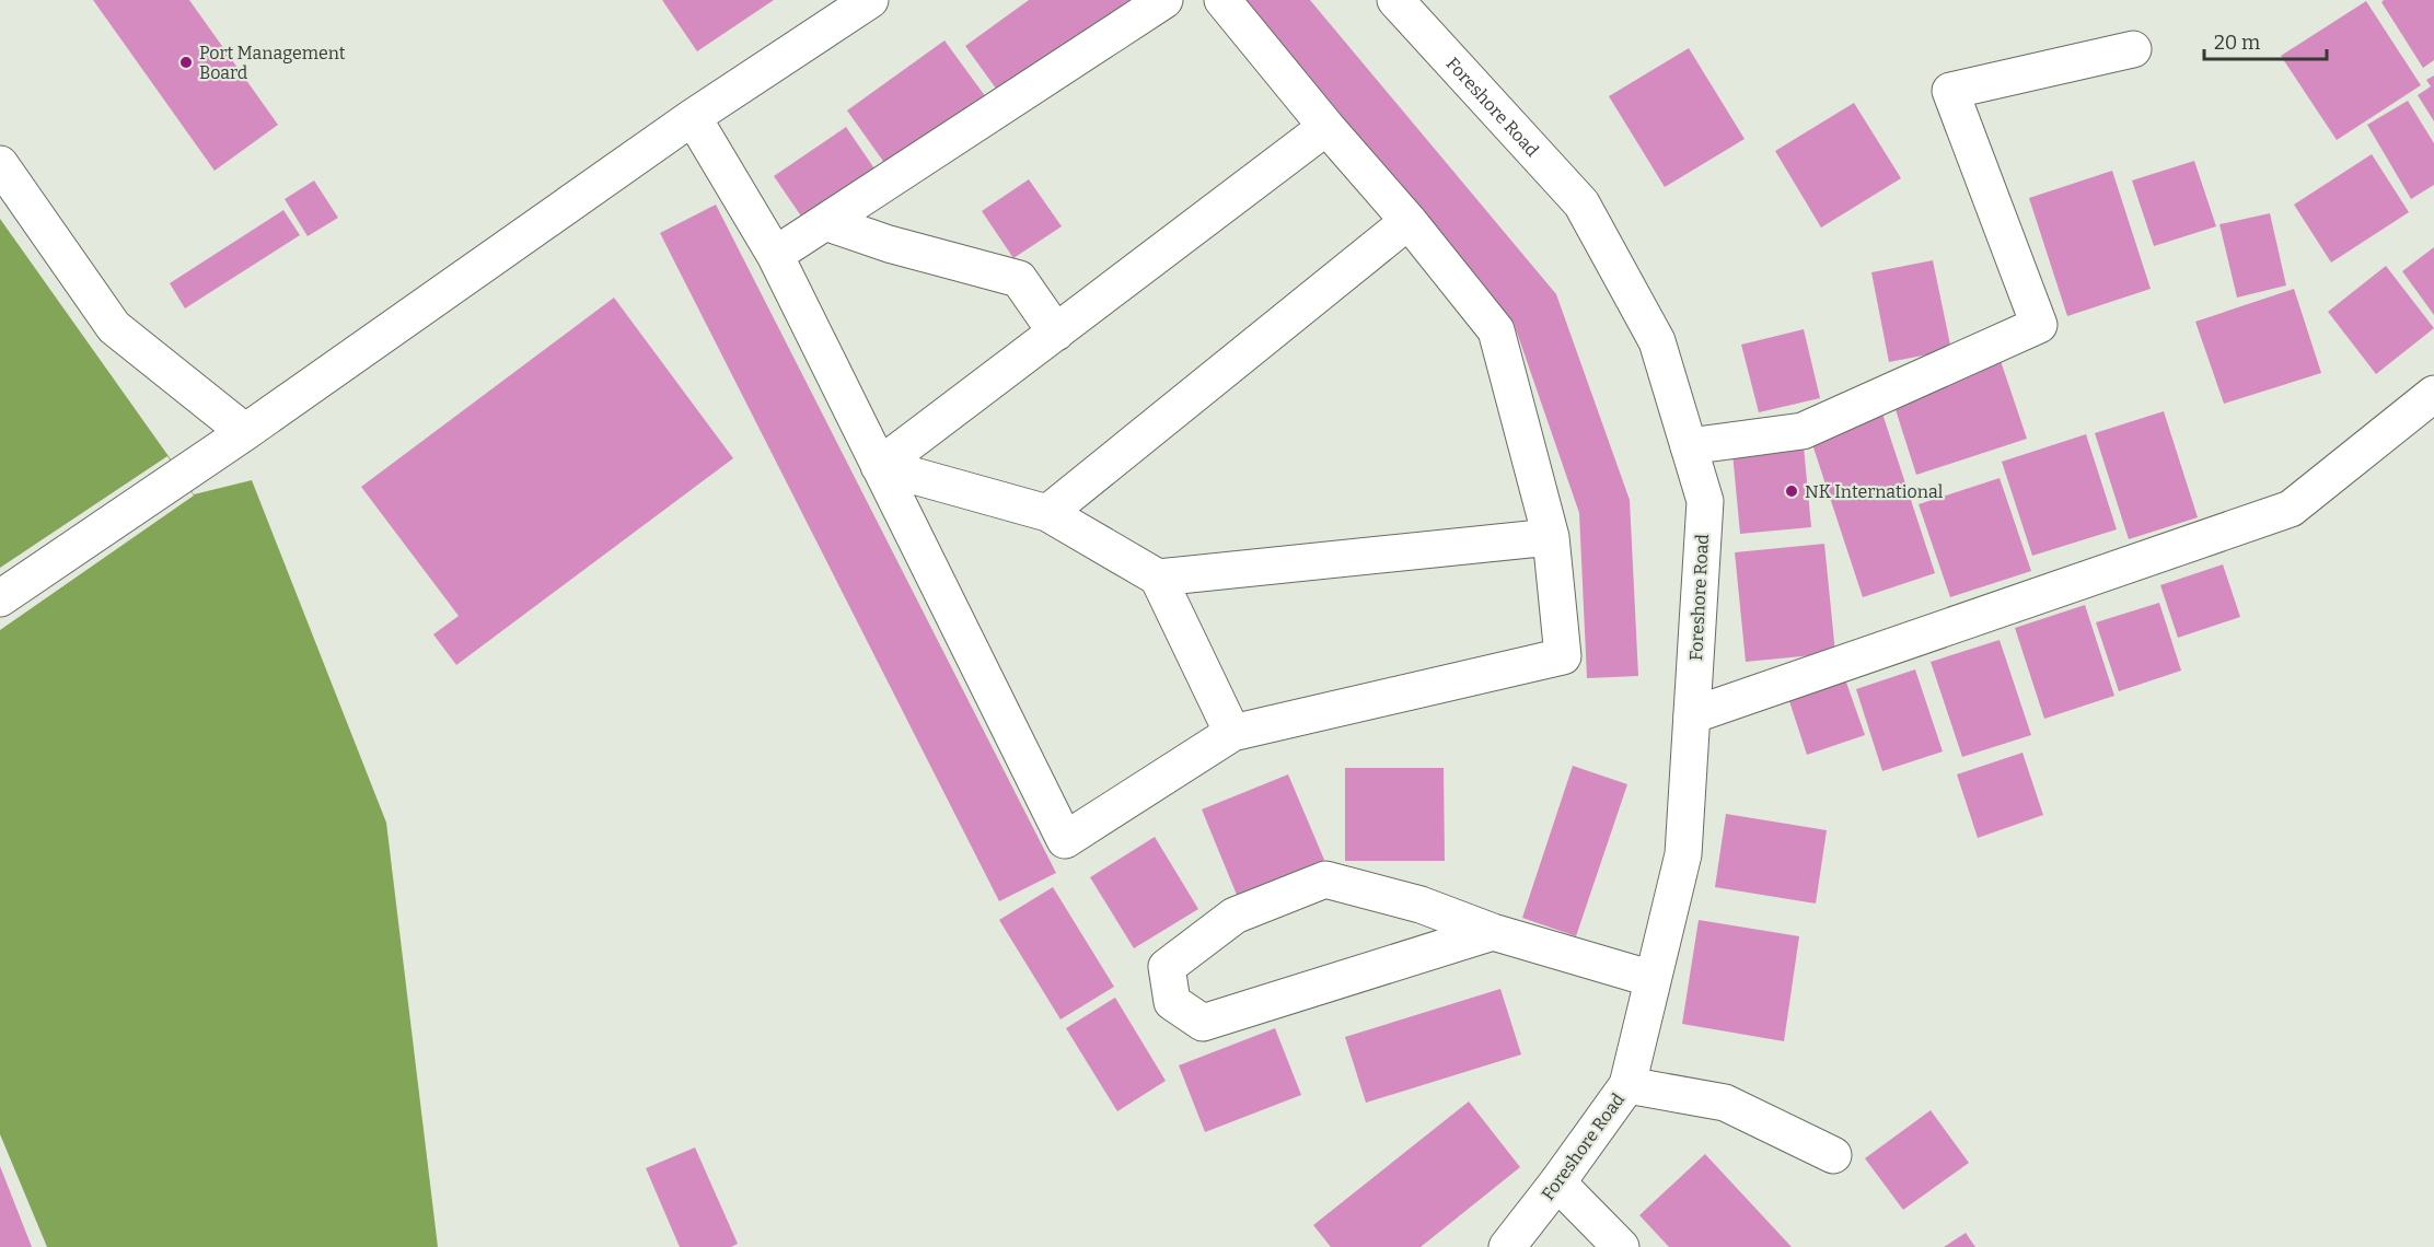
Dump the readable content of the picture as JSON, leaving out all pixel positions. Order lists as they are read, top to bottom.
{
  "streets": {
    "street": ["Foreshore Road"]
  },
  "places": ["Port Management Board", "NK International"],
  "scale_bar": "20 m"
}
